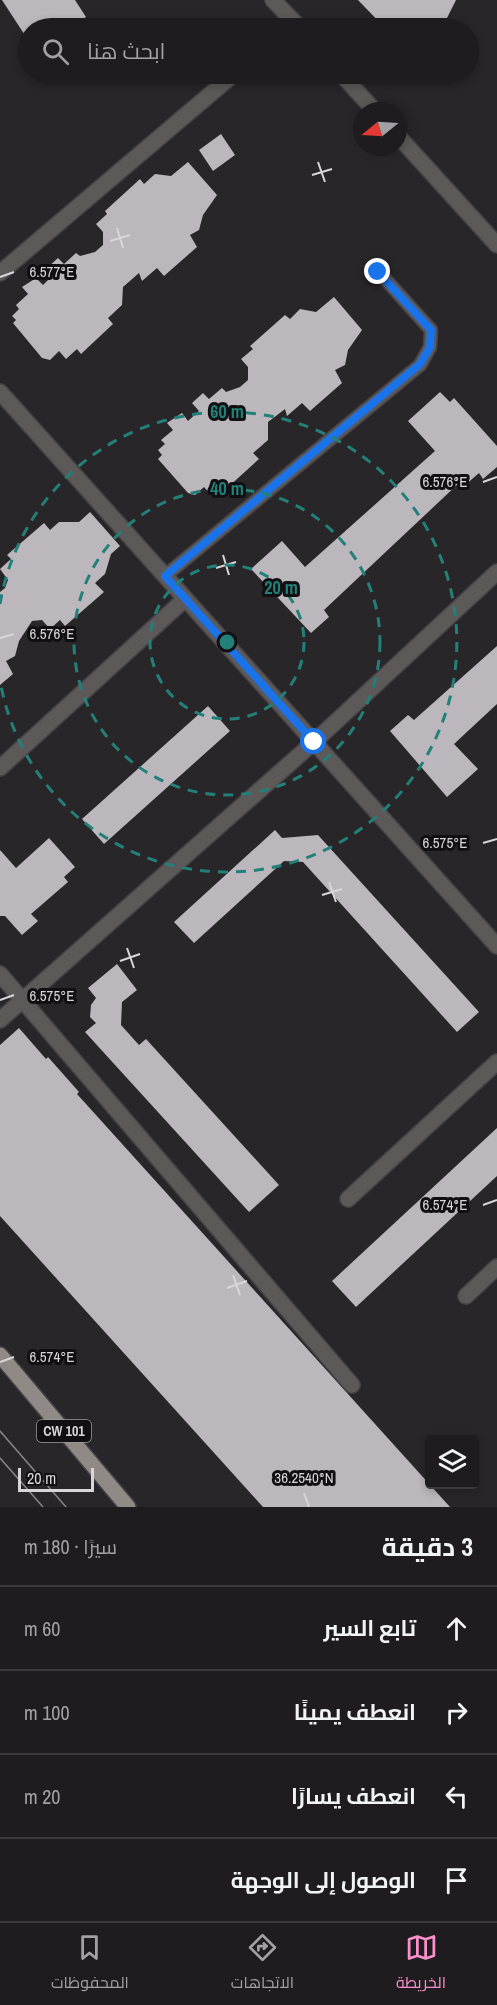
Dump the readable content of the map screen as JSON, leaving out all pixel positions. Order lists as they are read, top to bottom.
{
  "streets": {
    "main road": ["CW 101"]
  },
  "scale_bar": "20 m",
  "north": "left",
  "page": {
    "search": "ابحث هنا",
    "scale": "20 m",
    "heading": ["3 دقيقة", "سيرًا · 180 m"],
    "list": [
      ["تابع السير", "60 m"],
      ["انعطف يمينًا", "100 m"],
      ["انعطف يسارًا", "20 m"],
      "الوصول إلى الوجهة"
    ],
    "nav": ["الخريطة", "الاتجاهات", "المحفوظات"]
  },
  "coordinates": [
    "6.577°E",
    "6.576°E",
    "6.575°E",
    "6.574°E",
    "36.2540°N"
  ],
  "rings": ["60 m", "40 m", "20 m"]
}
